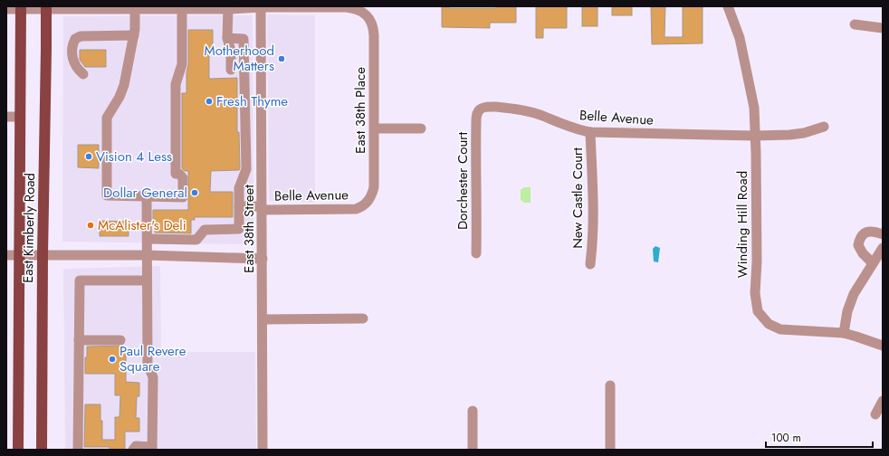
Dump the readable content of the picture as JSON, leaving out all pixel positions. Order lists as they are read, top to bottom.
{
  "streets": {
    "main road": ["East Kimberly Road"],
    "street": [
      "East 38th Place",
      "Belle Avenue",
      "Dorchester Court",
      "New Castle Court",
      "Winding Hill Road",
      "East 38th Street"
    ]
  },
  "crossings": [
    ["East 38th Place", "Belle Avenue"],
    ["East 38th Place", "East 38th Street"],
    ["Belle Avenue", "Dorchester Court"],
    ["Belle Avenue", "New Castle Court"],
    ["Belle Avenue", "Winding Hill Road"],
    ["Belle Avenue", "East 38th Street"]
  ],
  "places": [
    "Motherhood Matters",
    "Fresh Thyme",
    "Vision 4 Less",
    "Dollar General",
    "McAlister's Deli",
    "Paul Revere Square"
  ],
  "scale_bar": "100 m"
}
